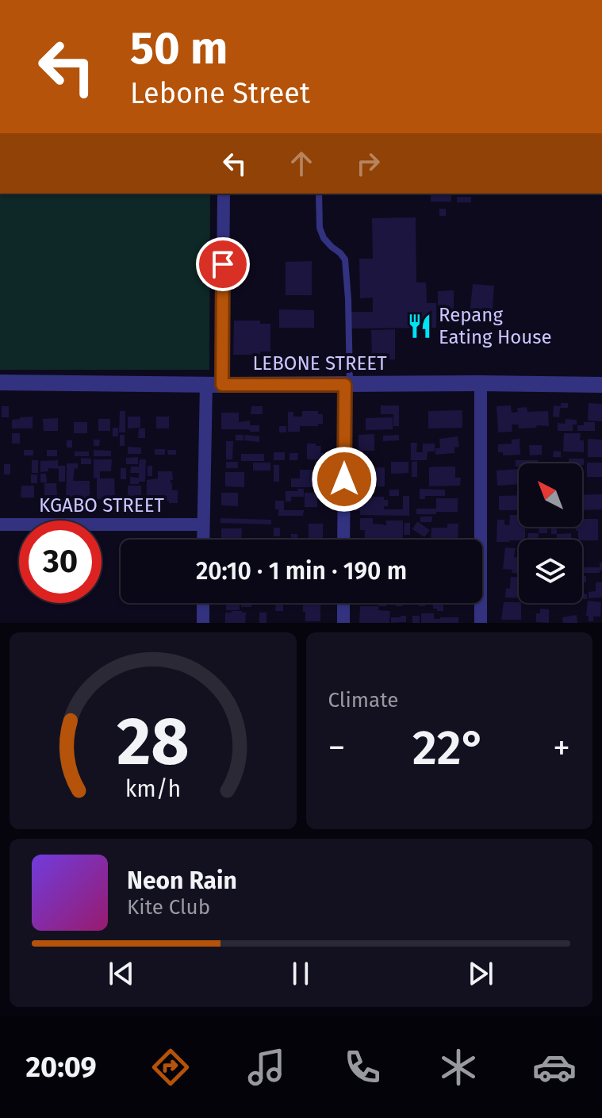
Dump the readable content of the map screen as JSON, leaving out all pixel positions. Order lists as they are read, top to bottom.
{
  "streets": {
    "street": ["LEBONE STREET", "KGABO STREET"]
  },
  "places": {
    "restaurant": ["Repang Eating House"]
  },
  "north": "top left",
  "page": {
    "turn": ["50 m", "Lebone Street"],
    "limit": "30",
    "trip": "20:10 · 1 min · 190 m",
    "tile": "Climate",
    "heat": ["−", "22°", "+"],
    "song": ["Neon Rain", "Kite Club"],
    "tabs": "20:09",
    "gauge": ["28", "km/h"]
  }
}
